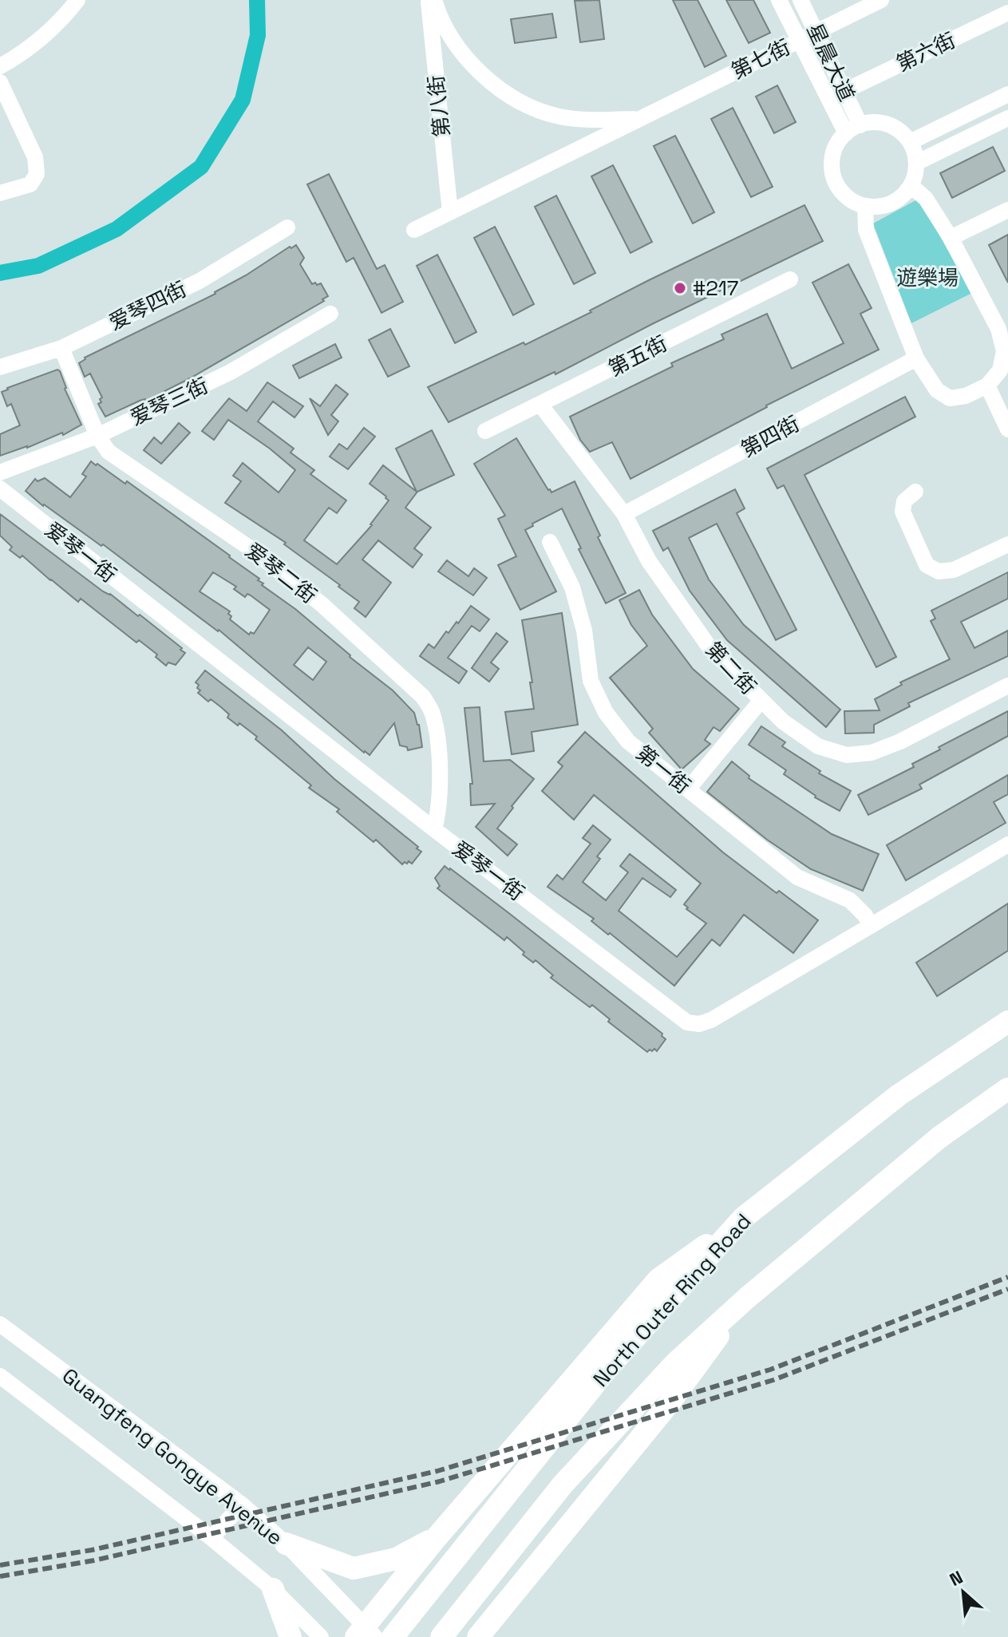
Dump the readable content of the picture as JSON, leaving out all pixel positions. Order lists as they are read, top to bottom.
{
  "streets": {
    "highway": ["North Outer Ring Road"],
    "street": [
      "第六街",
      "第七街",
      "星晨大道",
      "第八街",
      "爱琴四街",
      "第五街",
      "爱琴三街",
      "第四街",
      "爱琴一街",
      "爱琴二街",
      "第二街",
      "第一街",
      "Guangfeng Gongye Avenue"
    ]
  },
  "crossings": [
    ["第六街", "星晨大道"],
    ["第七街", "星晨大道"],
    ["第七街", "第八街"],
    ["爱琴四街", "爱琴二街"],
    ["第五街", "第二街"],
    ["爱琴三街", "爱琴二街"],
    ["第四街", "第二街"],
    ["爱琴一街", "爱琴二街"],
    ["爱琴一街", "第一街"]
  ],
  "parks": ["遊樂場"],
  "places": ["#217"],
  "north": "top left"
}
